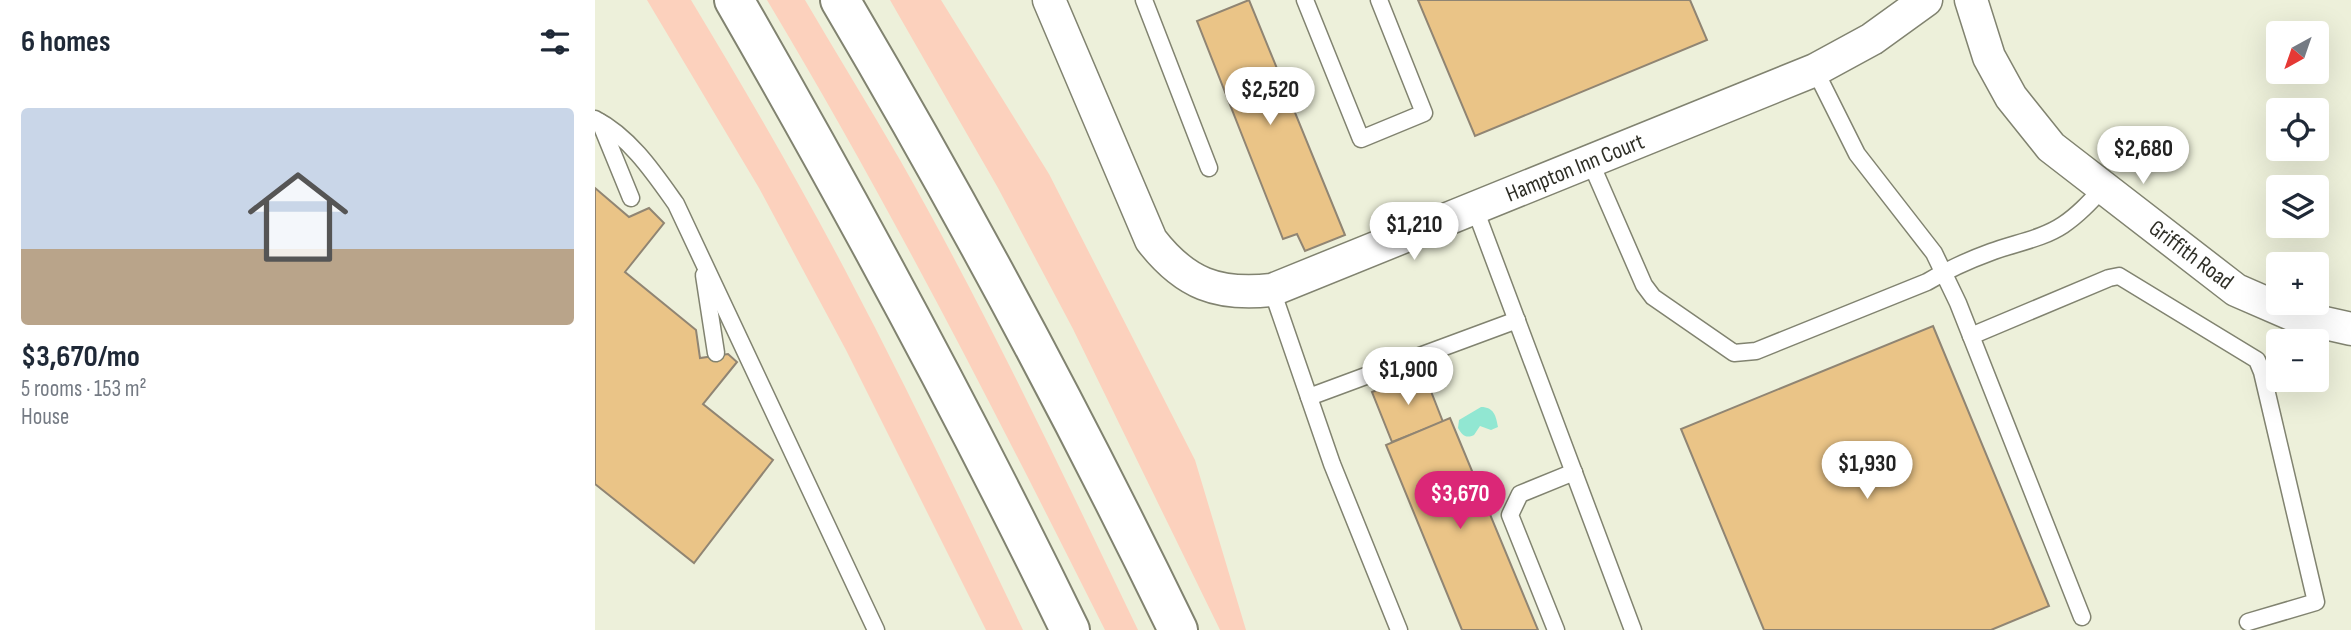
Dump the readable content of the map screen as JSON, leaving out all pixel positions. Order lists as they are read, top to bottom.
{
  "streets": {
    "street": ["Hampton Inn Court", "Griffith Road"]
  },
  "north": "bottom left",
  "page": {
    "heading": "6 homes",
    "map_buttons": ["+", "−"],
    "price": [
      "$2,520",
      "$2,680",
      "$1,210",
      "$1,900",
      "$1,930",
      "$3,670"
    ],
    "list": [
      {
        "name": "$3,670/mo",
        "note": "5 rooms · 153 m² · House"
      }
    ]
  }
}
